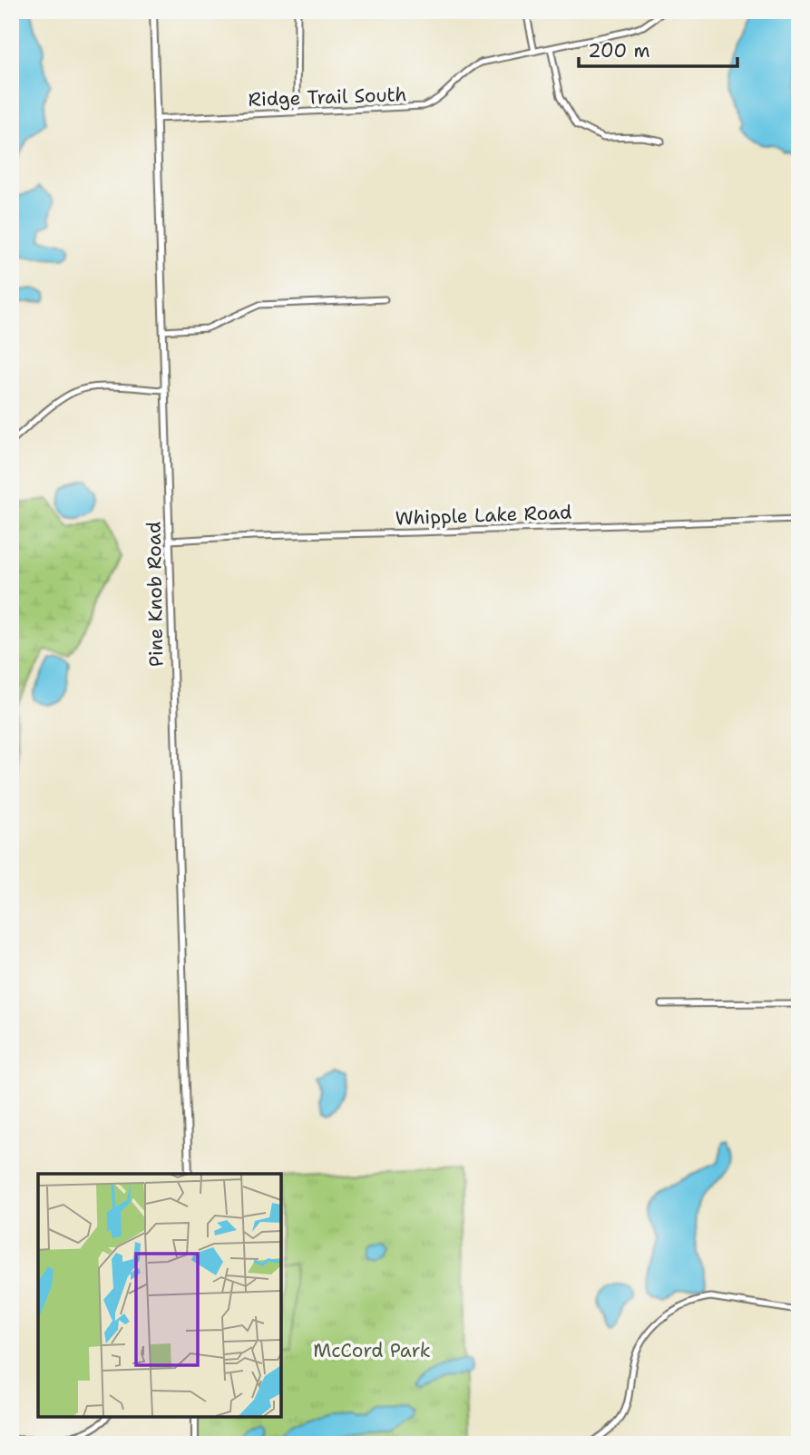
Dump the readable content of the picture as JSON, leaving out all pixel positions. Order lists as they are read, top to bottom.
{
  "streets": {
    "street": ["Ridge Trail South", "Whipple Lake Road", "Pine Knob Road"]
  },
  "crossings": [
    ["Ridge Trail South", "Pine Knob Road"],
    ["Whipple Lake Road", "Pine Knob Road"]
  ],
  "parks": ["McCord Park"],
  "scale_bar": "200 m"
}
